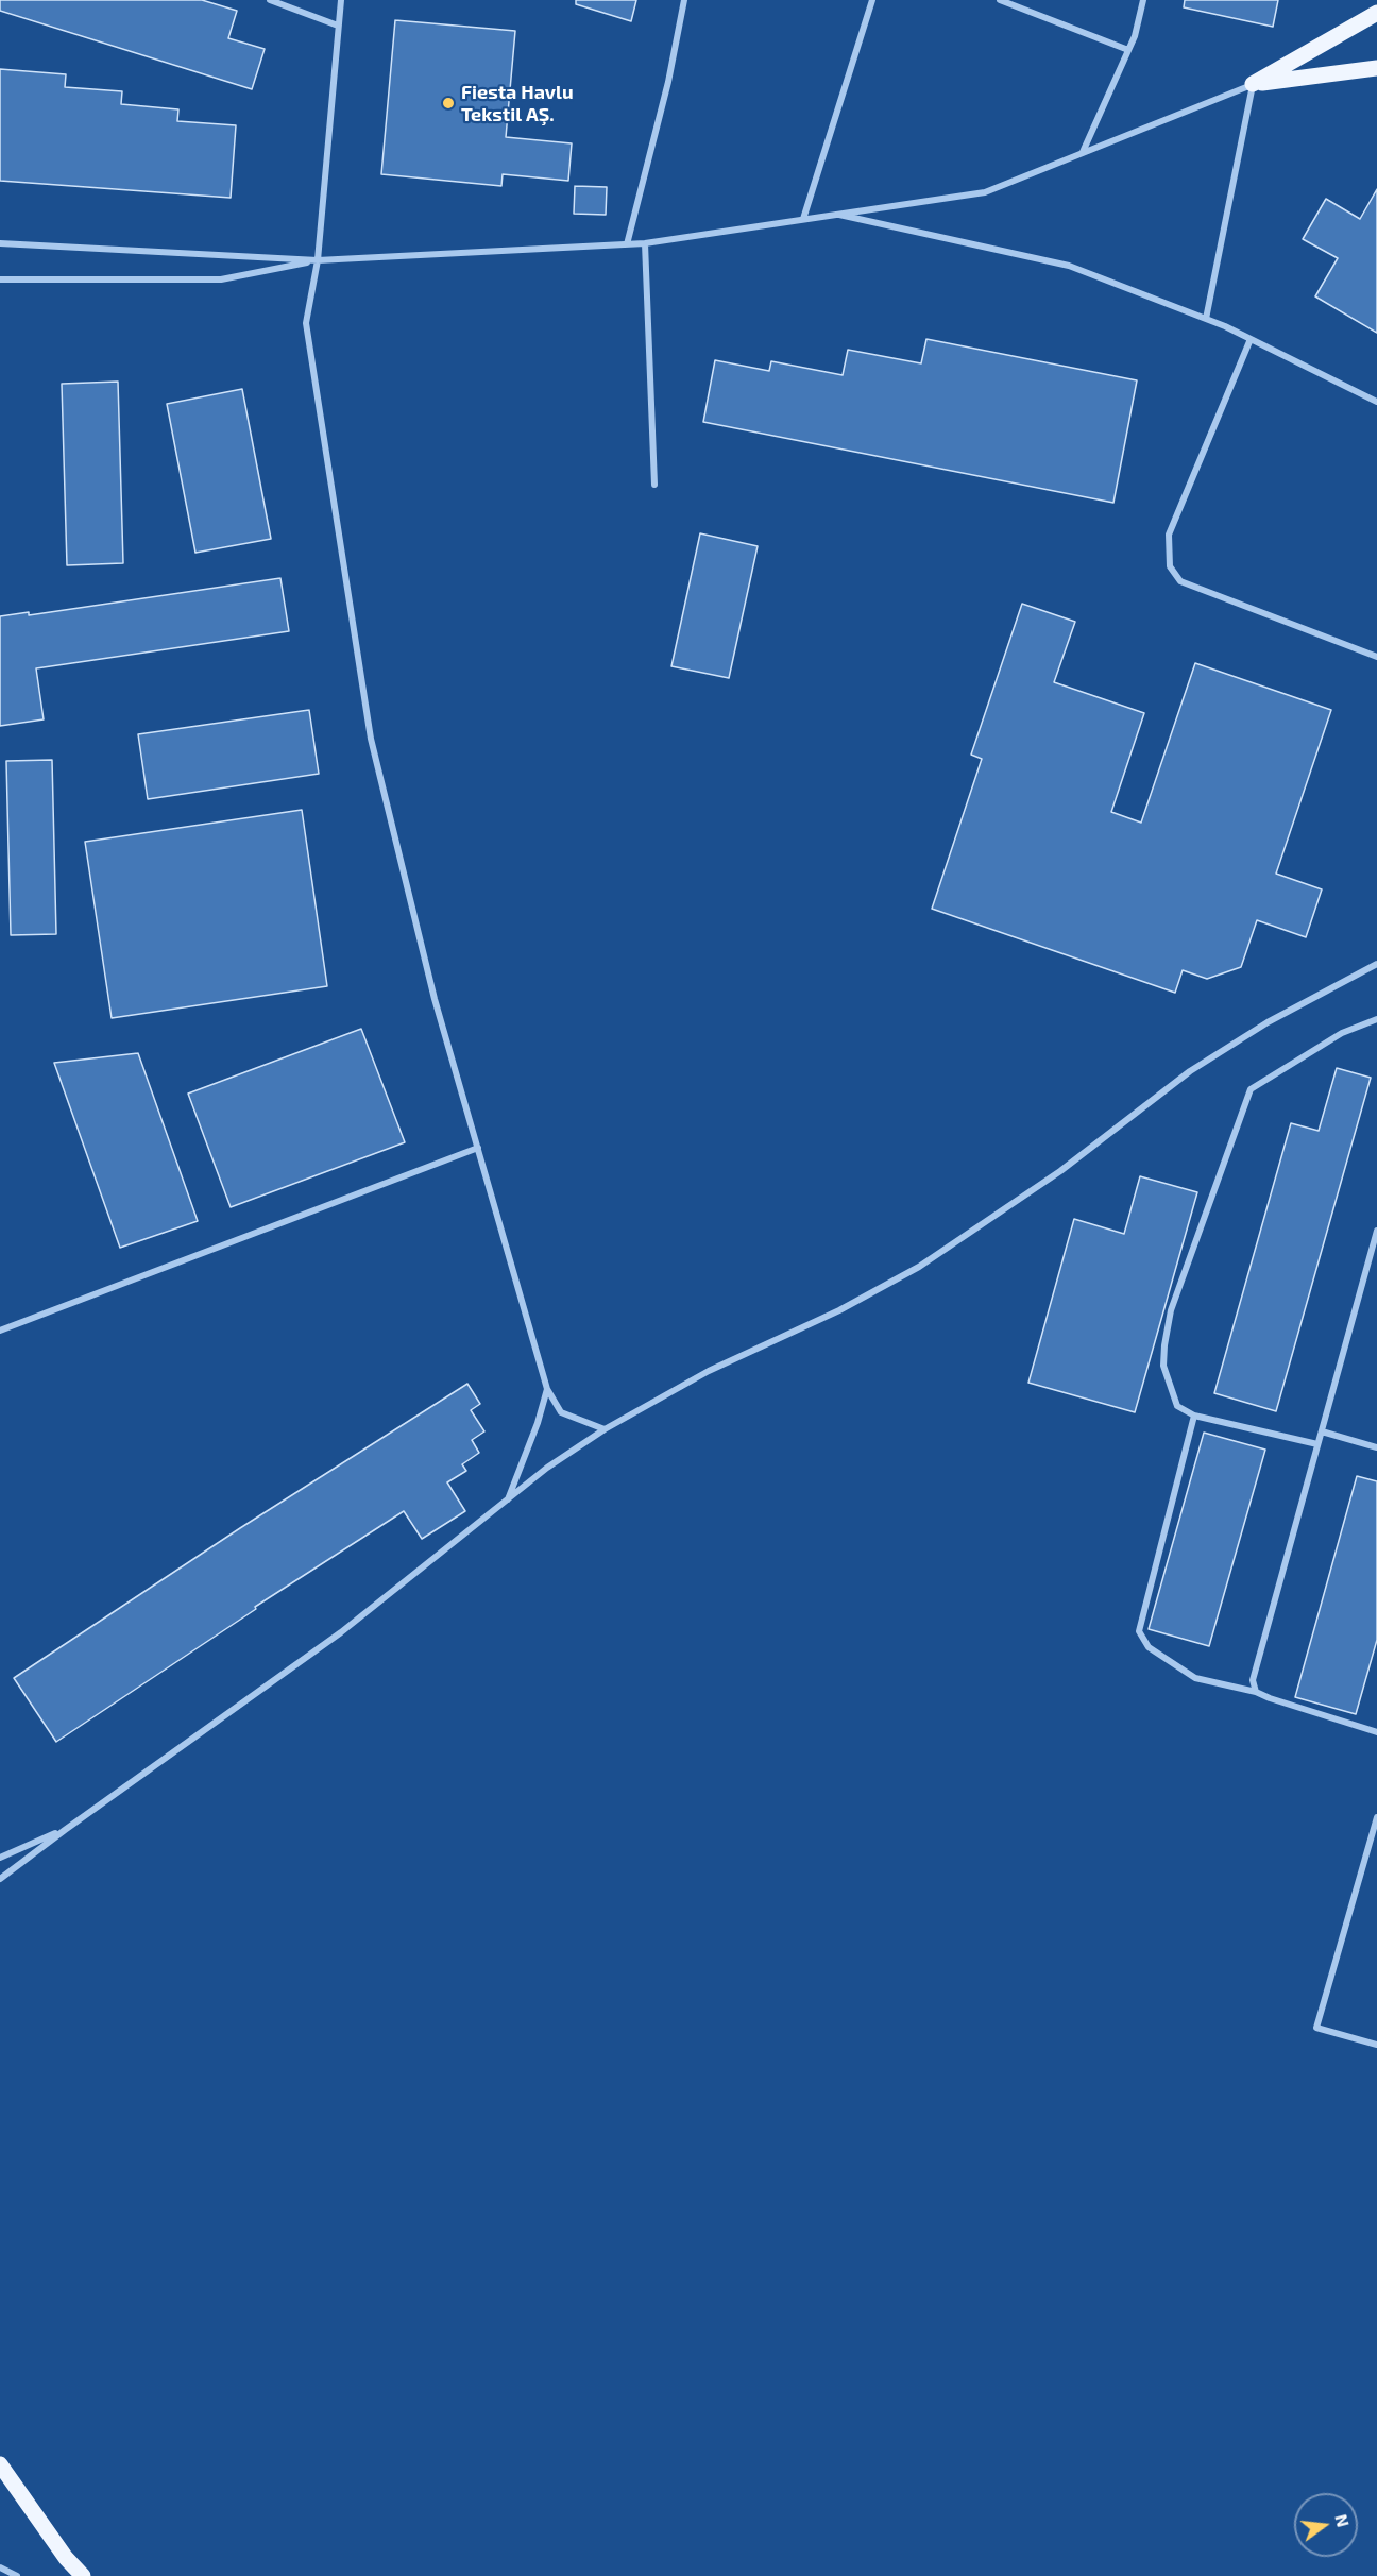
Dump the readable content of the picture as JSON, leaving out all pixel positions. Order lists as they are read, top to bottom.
{
  "places": ["Fiesta Havlu Tekstil AŞ."],
  "north": "right"
}
